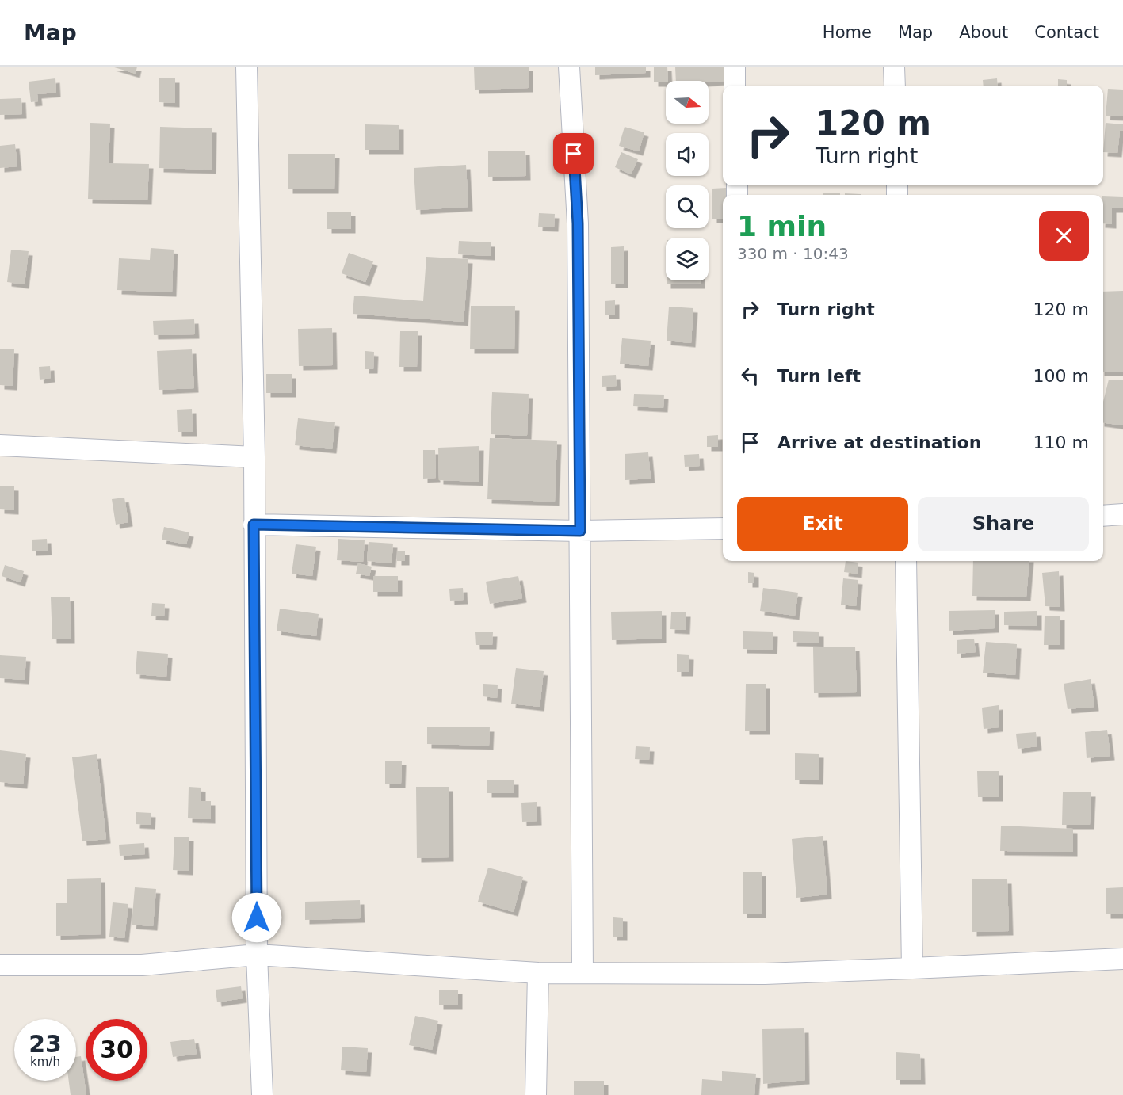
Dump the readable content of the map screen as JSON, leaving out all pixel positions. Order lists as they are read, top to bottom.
{
  "north": "right",
  "page": {
    "header": "Map",
    "nav": [
      "Home",
      "Map",
      "About",
      "Contact"
    ],
    "turn": ["120 m", "Turn right"],
    "heading": ["1 min", "330 m · 10:43"],
    "list": [
      {
        "name": "Turn right",
        "value": "120 m"
      },
      {
        "name": "Turn left",
        "value": "100 m"
      },
      {
        "name": "Arrive at destination",
        "value": "110 m"
      }
    ],
    "buttons": ["Exit", "Share"],
    "speed": "23 km/h",
    "limit": "30"
  }
}
